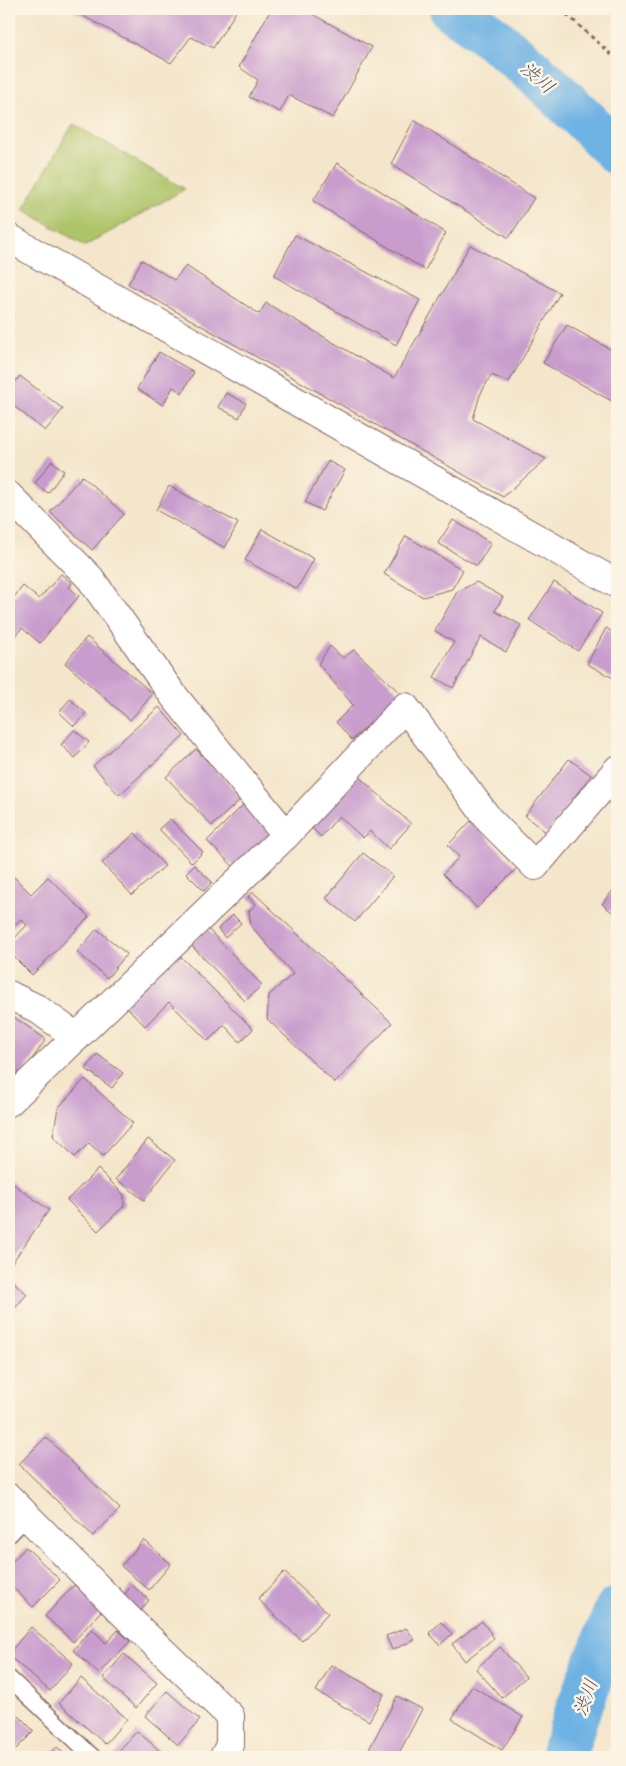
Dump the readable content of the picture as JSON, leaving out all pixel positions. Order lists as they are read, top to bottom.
{
  "water": ["渋川"]
}
